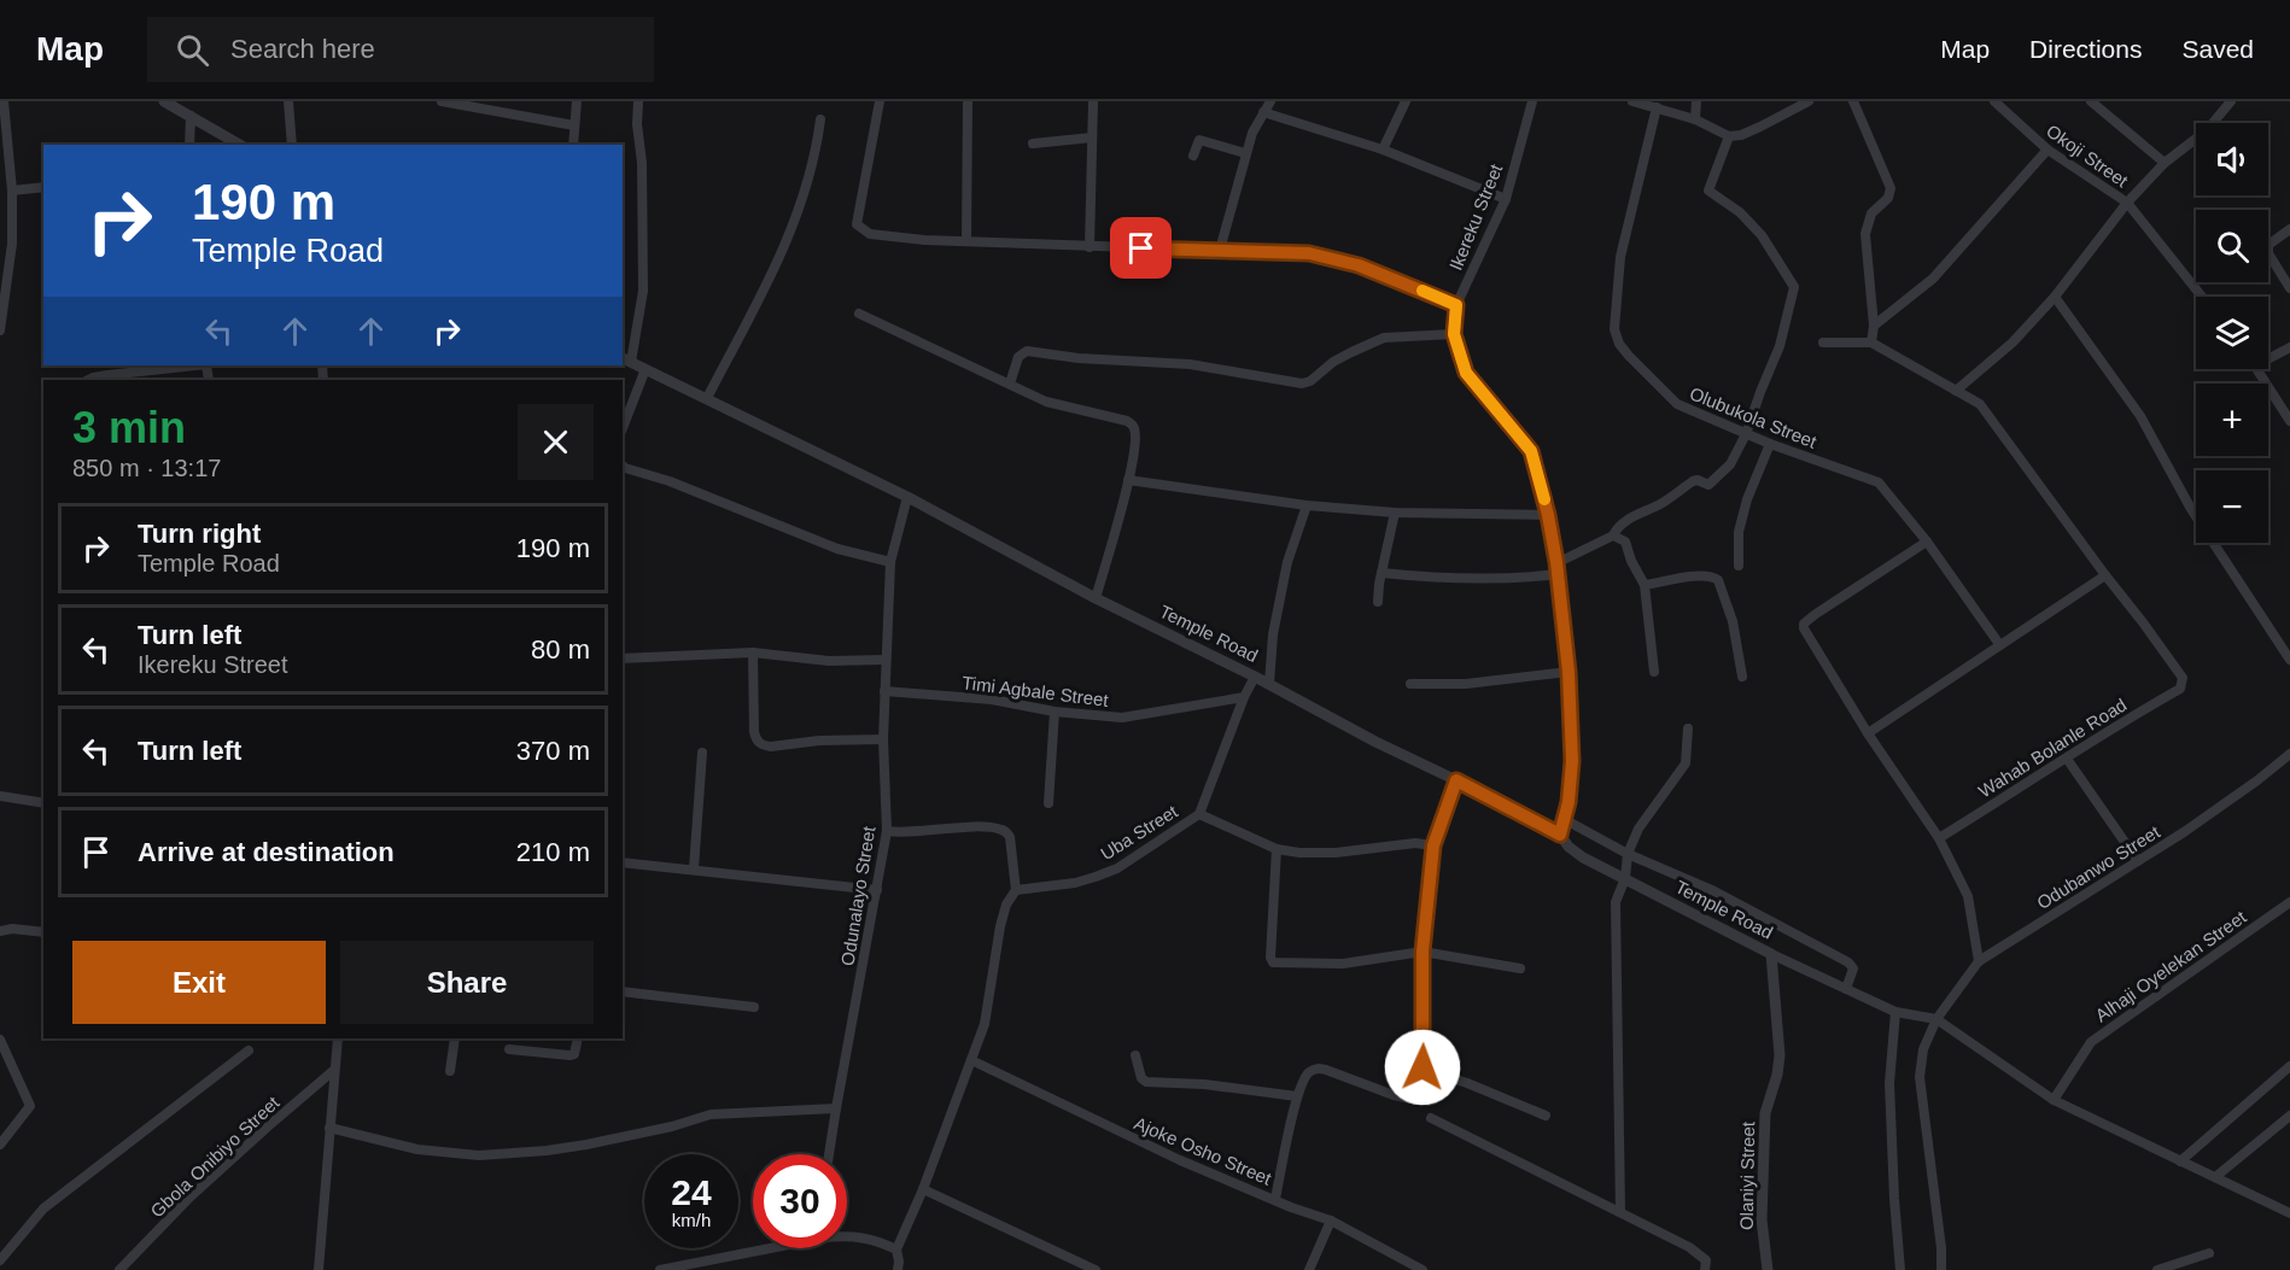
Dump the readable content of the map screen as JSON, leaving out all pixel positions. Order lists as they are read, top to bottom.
{
  "streets": {
    "street": [
      "Okoji Street",
      "Ikereku Street",
      "Olubukola Street",
      "Temple Road",
      "Timi Agbale Street",
      "Wahab Bolanle Road",
      "Uba Street",
      "Odubanwo Street",
      "Odunalayo Street",
      "Alhaji Oyelekan Street",
      "Ajoke Osho Street",
      "Gbola Onibiyo Street",
      "Olaniyi Street"
    ]
  },
  "crossings": [
    ["Ikereku Street", "Temple Road"],
    ["Temple Road", "Odunalayo Street"],
    ["Temple Road", "Olaniyi Street"],
    ["Timi Agbale Street", "Uba Street"],
    ["Timi Agbale Street", "Odunalayo Street"]
  ],
  "page": {
    "header": "Map",
    "search": "Search here",
    "nav": ["Map", "Directions", "Saved"],
    "map_buttons": ["+", "−"],
    "turn": ["190 m", "Temple Road"],
    "heading": ["3 min", "850 m · 13:17"],
    "list": [
      {
        "name": "Turn right",
        "note": "Temple Road",
        "value": "190 m"
      },
      {
        "name": "Turn left",
        "note": "Ikereku Street",
        "value": "80 m"
      },
      {
        "name": "Turn left",
        "value": "370 m"
      },
      {
        "name": "Arrive at destination",
        "value": "210 m"
      }
    ],
    "buttons": ["Exit", "Share"],
    "speed": "24 km/h",
    "limit": "30"
  }
}
